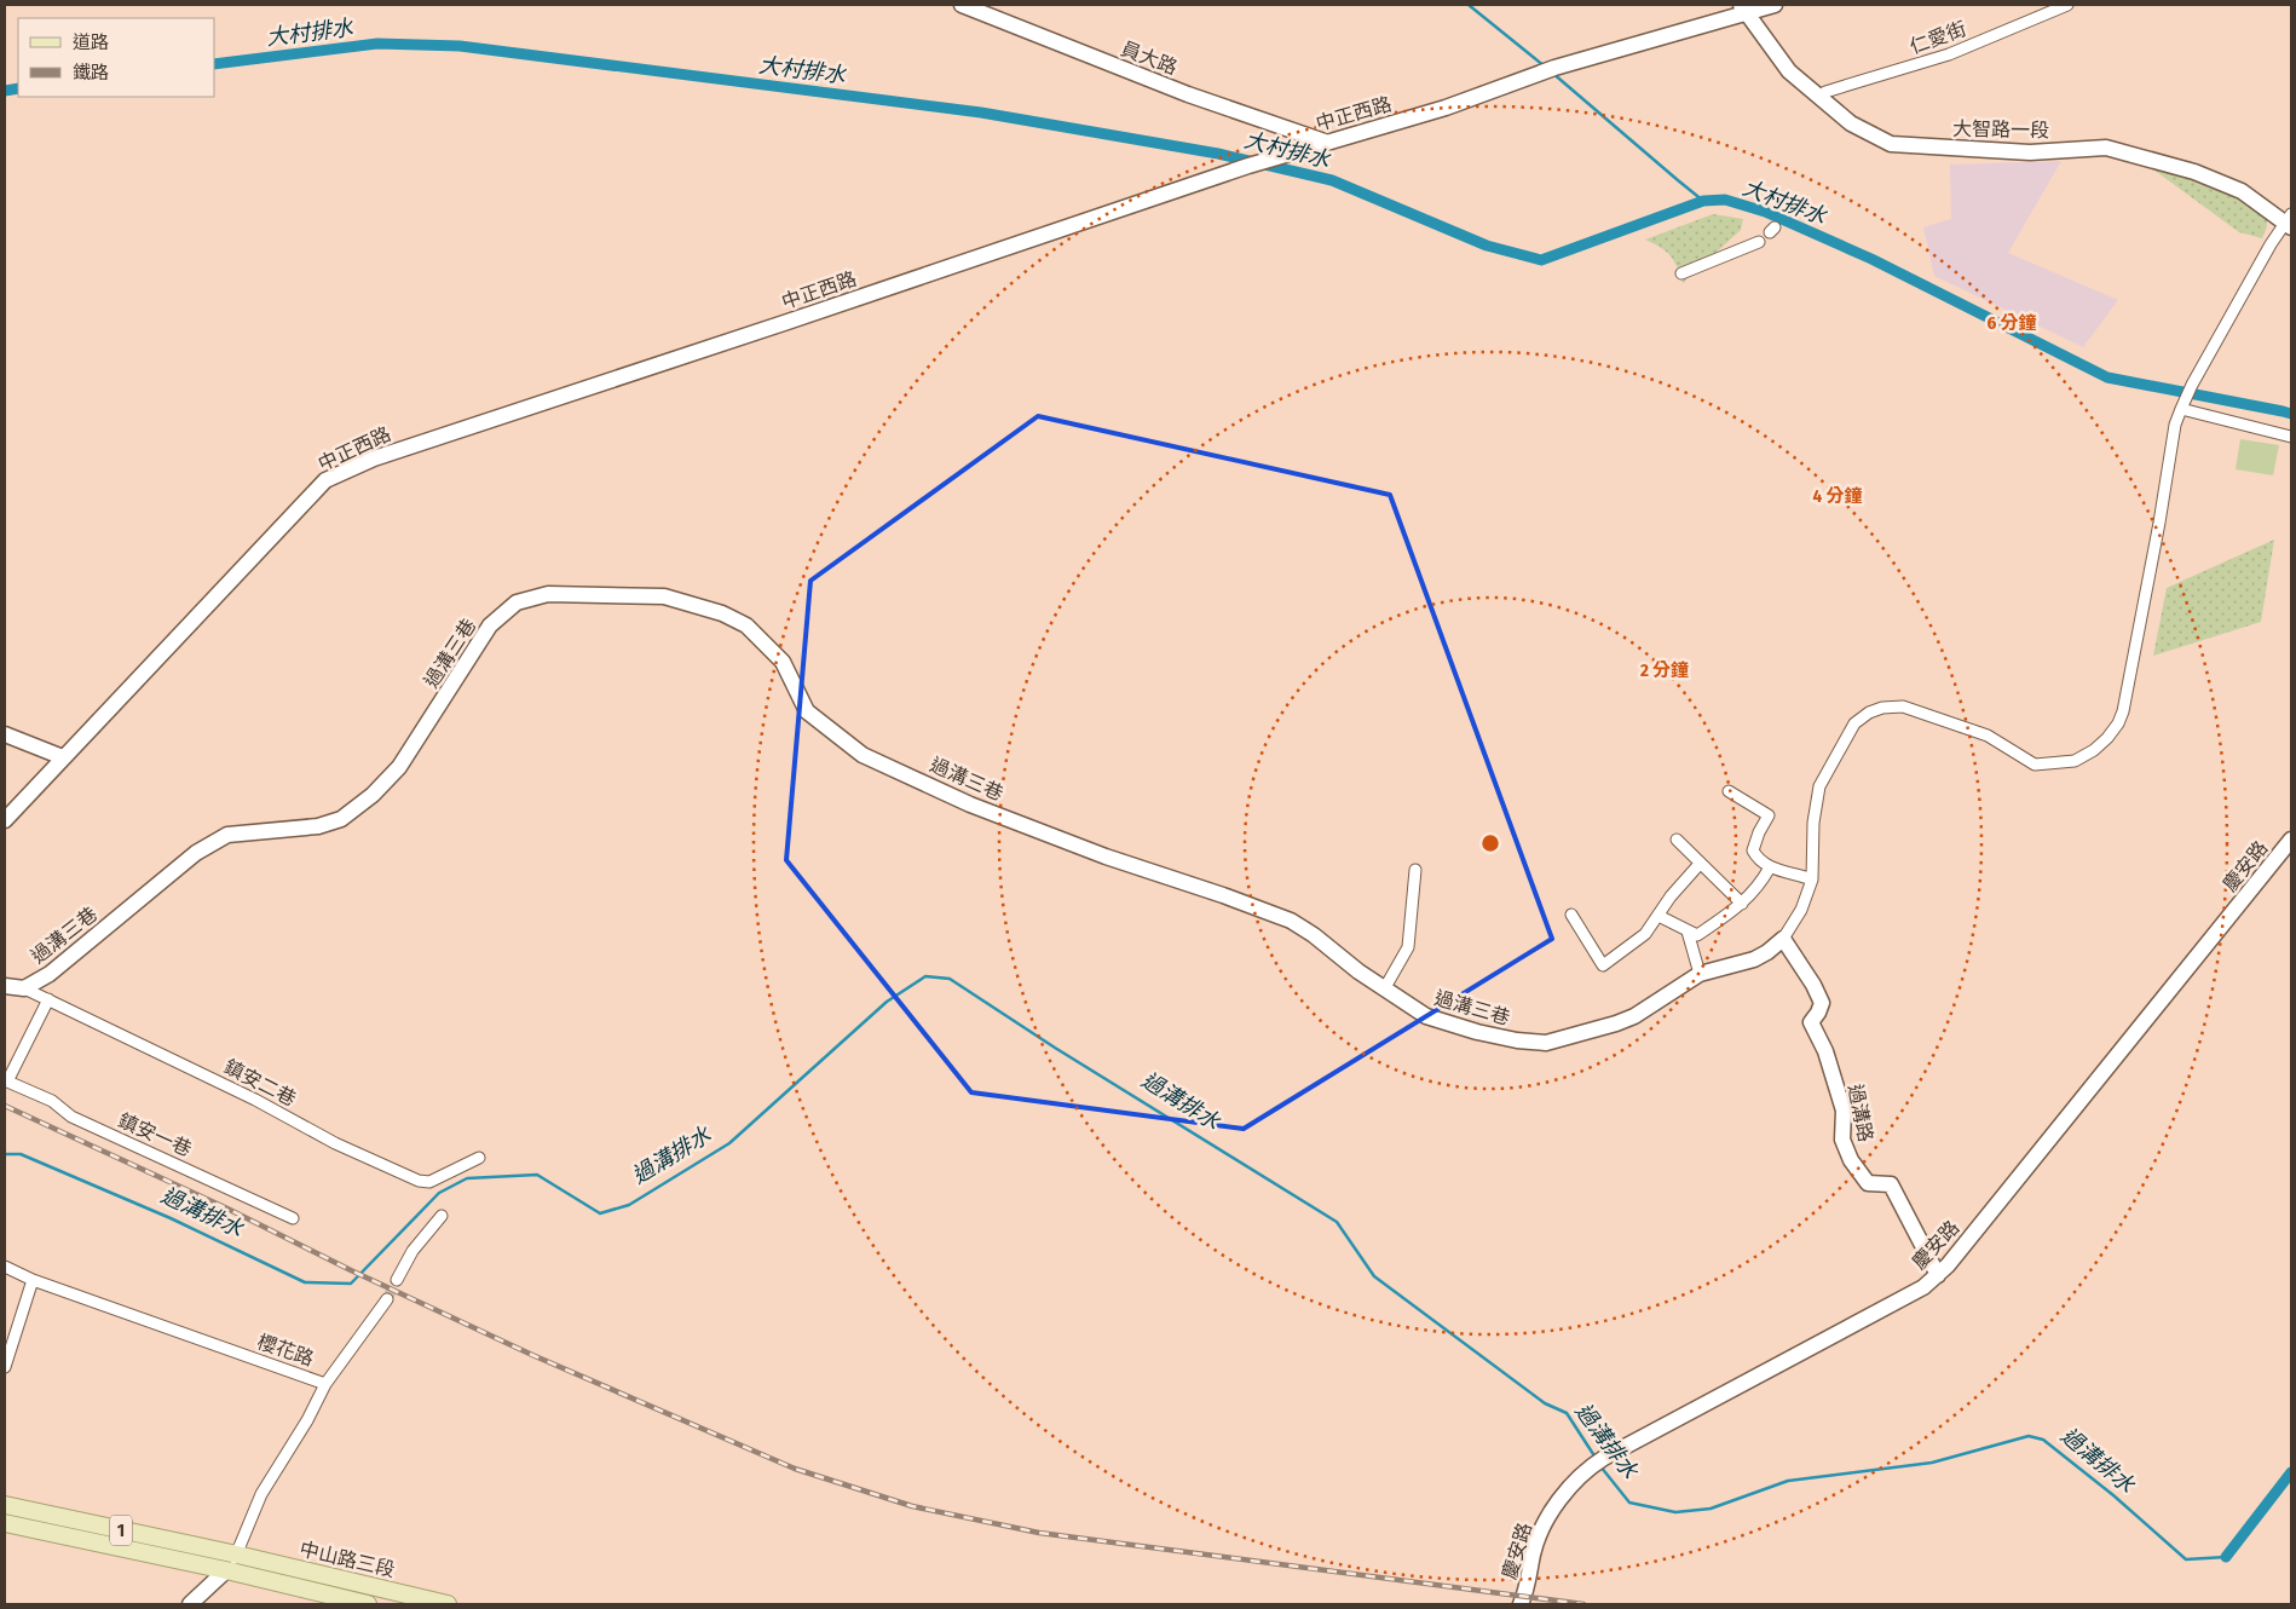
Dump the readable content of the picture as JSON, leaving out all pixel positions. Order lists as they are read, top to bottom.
{
  "streets": {
    "main road": ["1", "中山路三段"],
    "street": [
      "仁愛街",
      "員大路",
      "中正西路",
      "大智路一段",
      "過溝三巷",
      "慶安路",
      "鎮安二巷",
      "過溝路",
      "鎮安一巷",
      "櫻花路"
    ]
  },
  "crossings": [
    ["仁愛街", "大智路一段"],
    ["員大路", "中正西路"],
    ["中正西路", "大智路一段"],
    ["過溝三巷", "鎮安二巷"],
    ["過溝三巷", "過溝路"],
    ["慶安路", "過溝路"],
    ["櫻花路", "1"],
    ["櫻花路", "中山路三段"],
    ["1", "中山路三段"]
  ],
  "water": ["大村排水", "過溝排水"],
  "legend": ["道路", "鐵路"],
  "rings": ["6 分鐘", "4 分鐘", "2 分鐘"]
}
